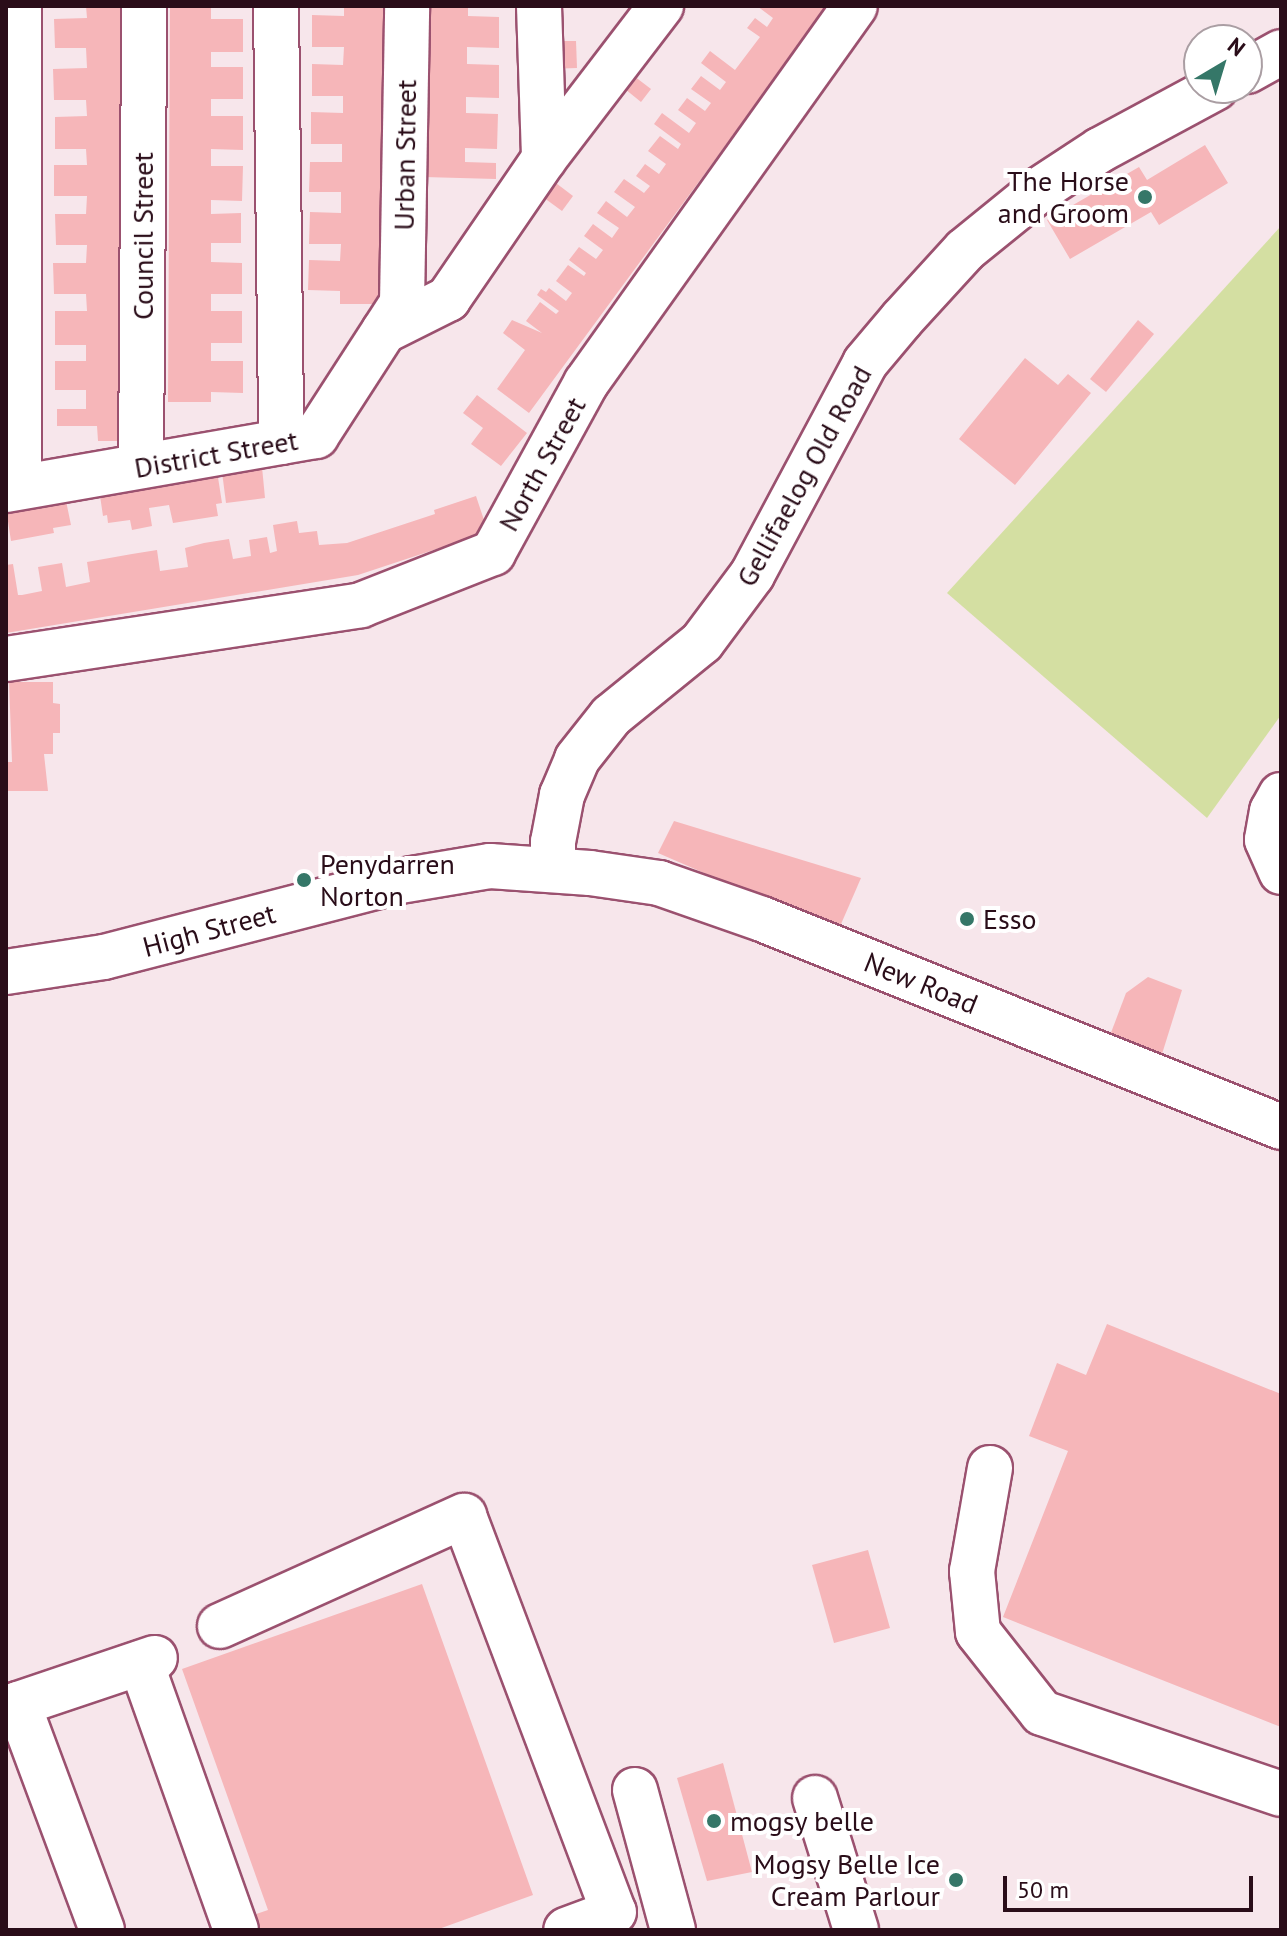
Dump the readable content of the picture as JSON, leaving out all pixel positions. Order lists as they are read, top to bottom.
{
  "streets": {
    "street": [
      "Urban Street",
      "Council Street",
      "District Street",
      "North Street",
      "Gellifaelog Old Road",
      "High Street",
      "New Road"
    ]
  },
  "crossings": [
    ["Urban Street", "District Street"],
    ["Council Street", "District Street"],
    ["Gellifaelog Old Road", "High Street"],
    ["Gellifaelog Old Road", "New Road"],
    ["High Street", "New Road"]
  ],
  "places": [
    "The Horse and Groom",
    "Penydarren Norton",
    "Esso",
    "mogsy belle",
    "Mogsy Belle Ice Cream Parlour"
  ],
  "scale_bar": "50 m",
  "north": "top right"
}
